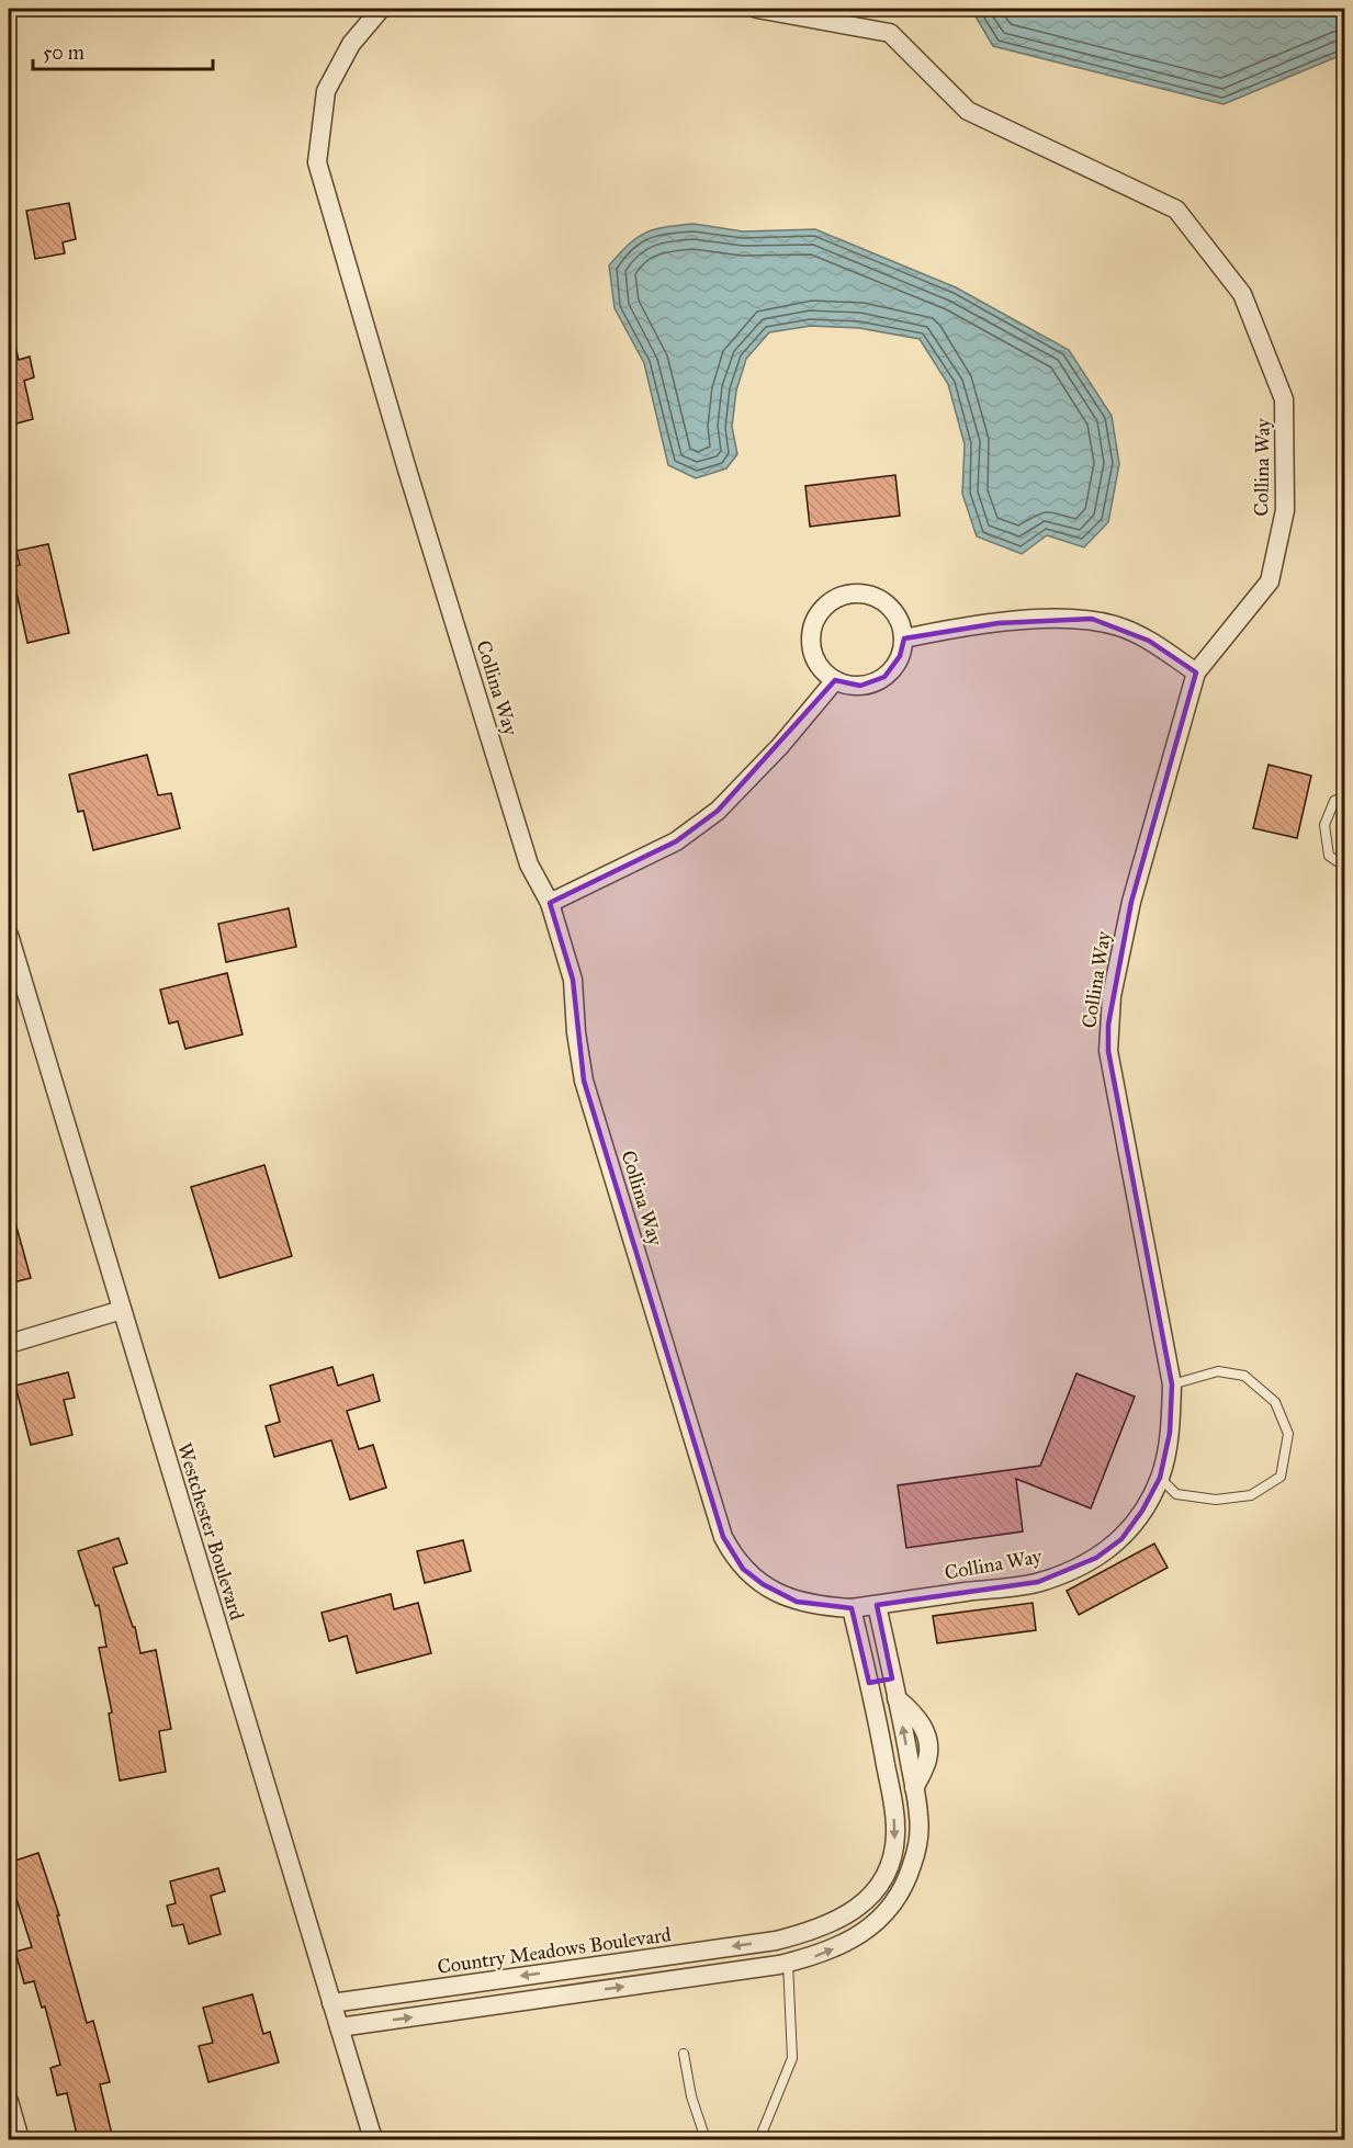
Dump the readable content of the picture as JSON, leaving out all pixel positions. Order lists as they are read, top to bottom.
{
  "streets": {
    "street": ["Collina Way", "Westchester Boulevard", "Country Meadows Boulevard"]
  },
  "crossings": [
    ["Collina Way", "Country Meadows Boulevard"],
    ["Westchester Boulevard", "Country Meadows Boulevard"]
  ],
  "scale_bar": "50 m"
}
